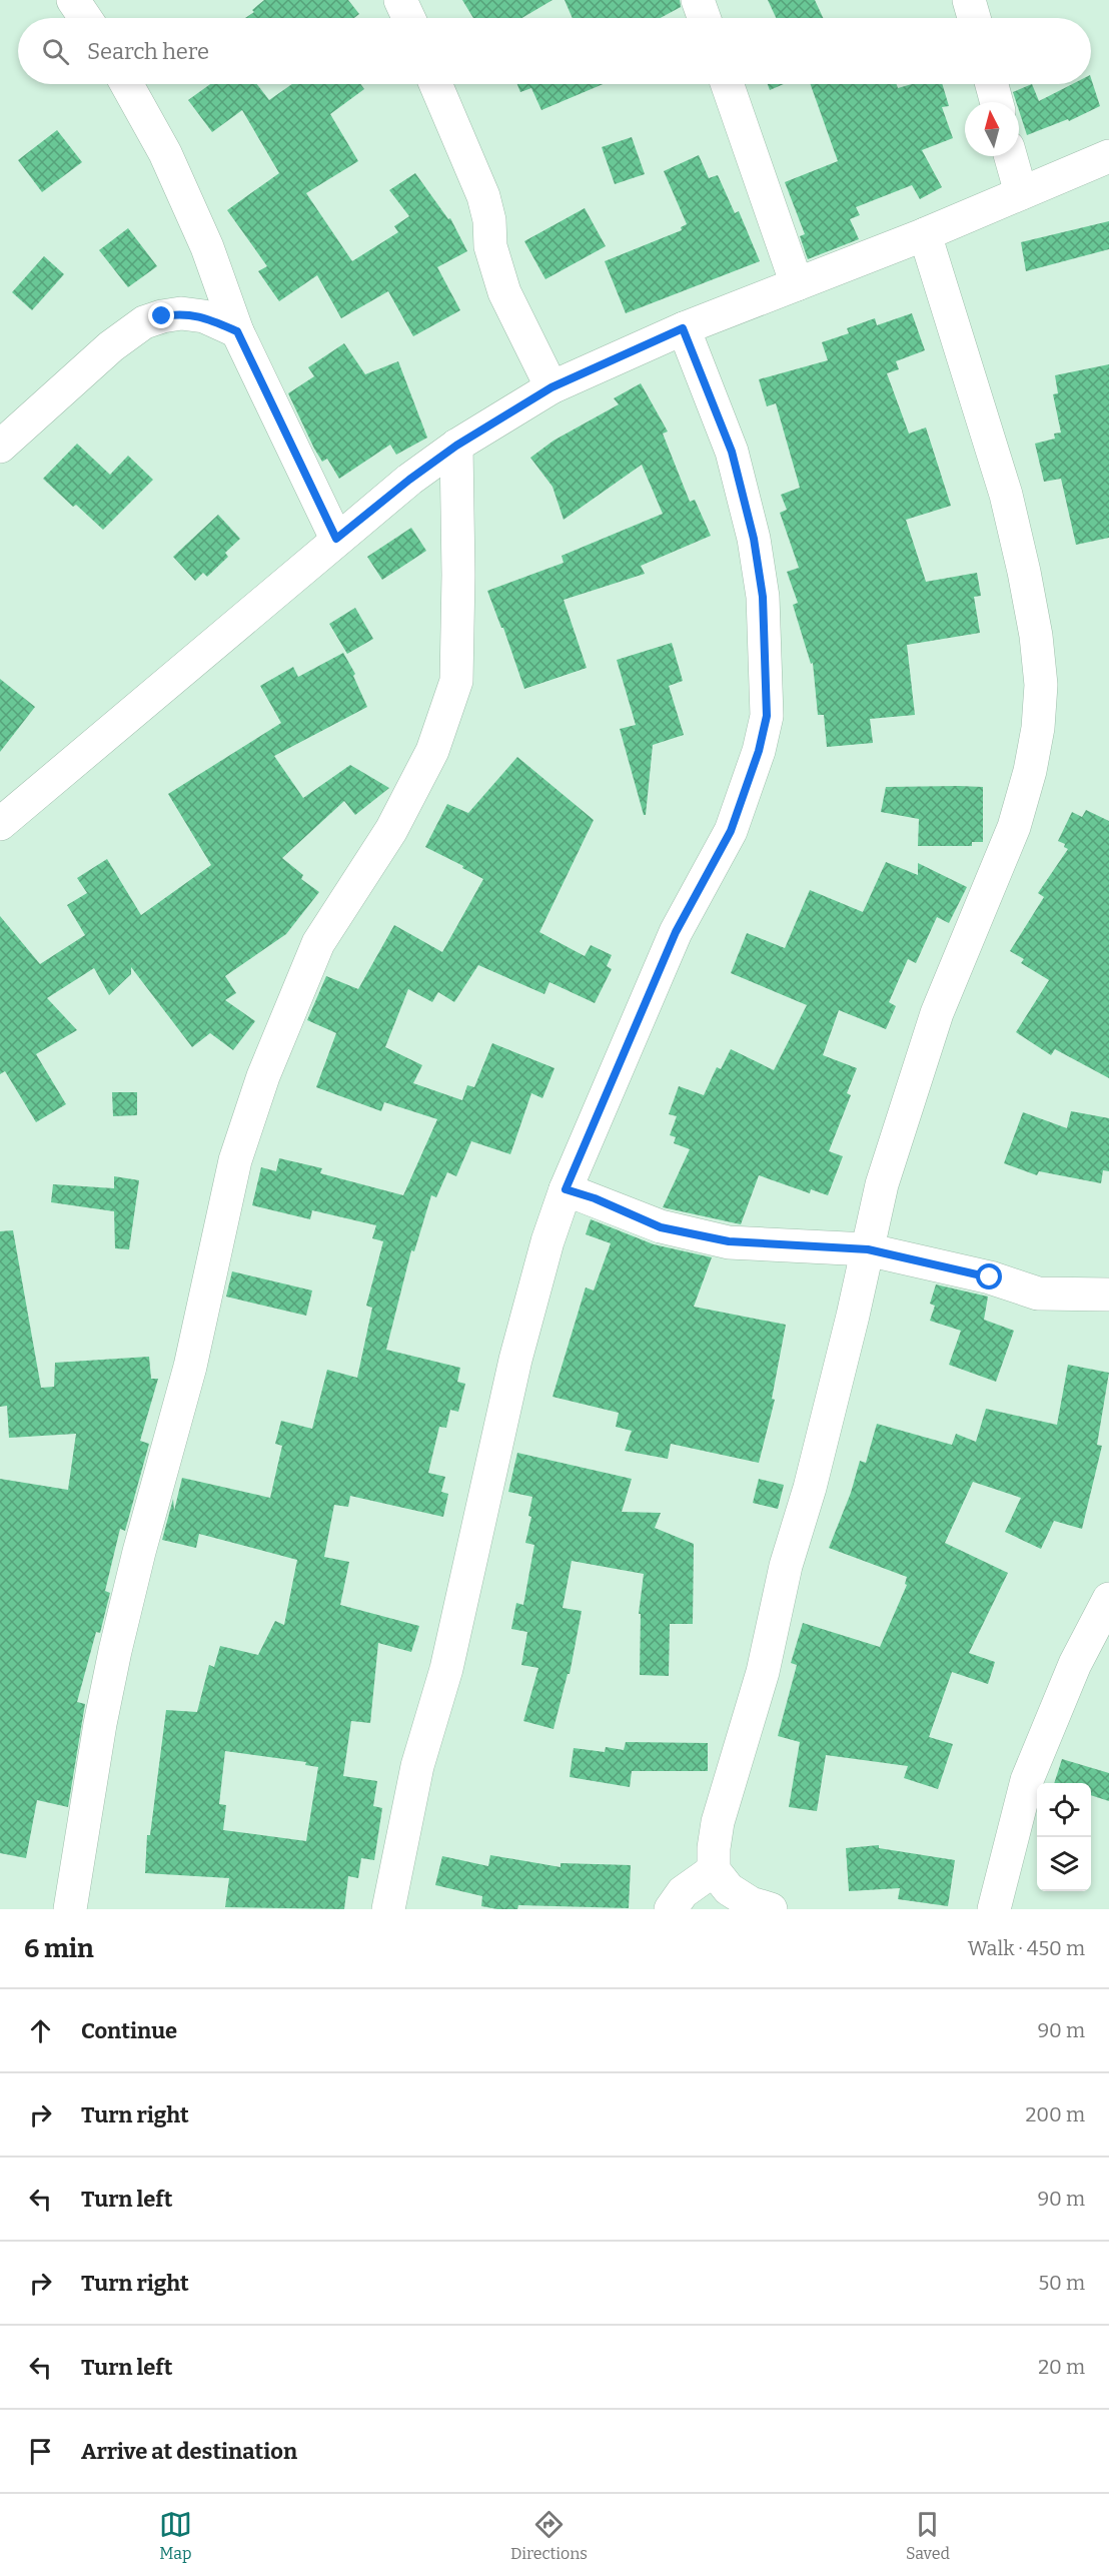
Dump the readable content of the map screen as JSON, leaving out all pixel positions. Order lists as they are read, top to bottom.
{
  "north": "top",
  "page": {
    "search": "Search here",
    "heading": ["6 min", "Walk · 450 m"],
    "list": [
      ["Continue", "90 m"],
      ["Turn right", "200 m"],
      ["Turn left", "90 m"],
      ["Turn right", "50 m"],
      ["Turn left", "20 m"],
      "Arrive at destination"
    ],
    "nav": ["Map", "Directions", "Saved"]
  }
}
